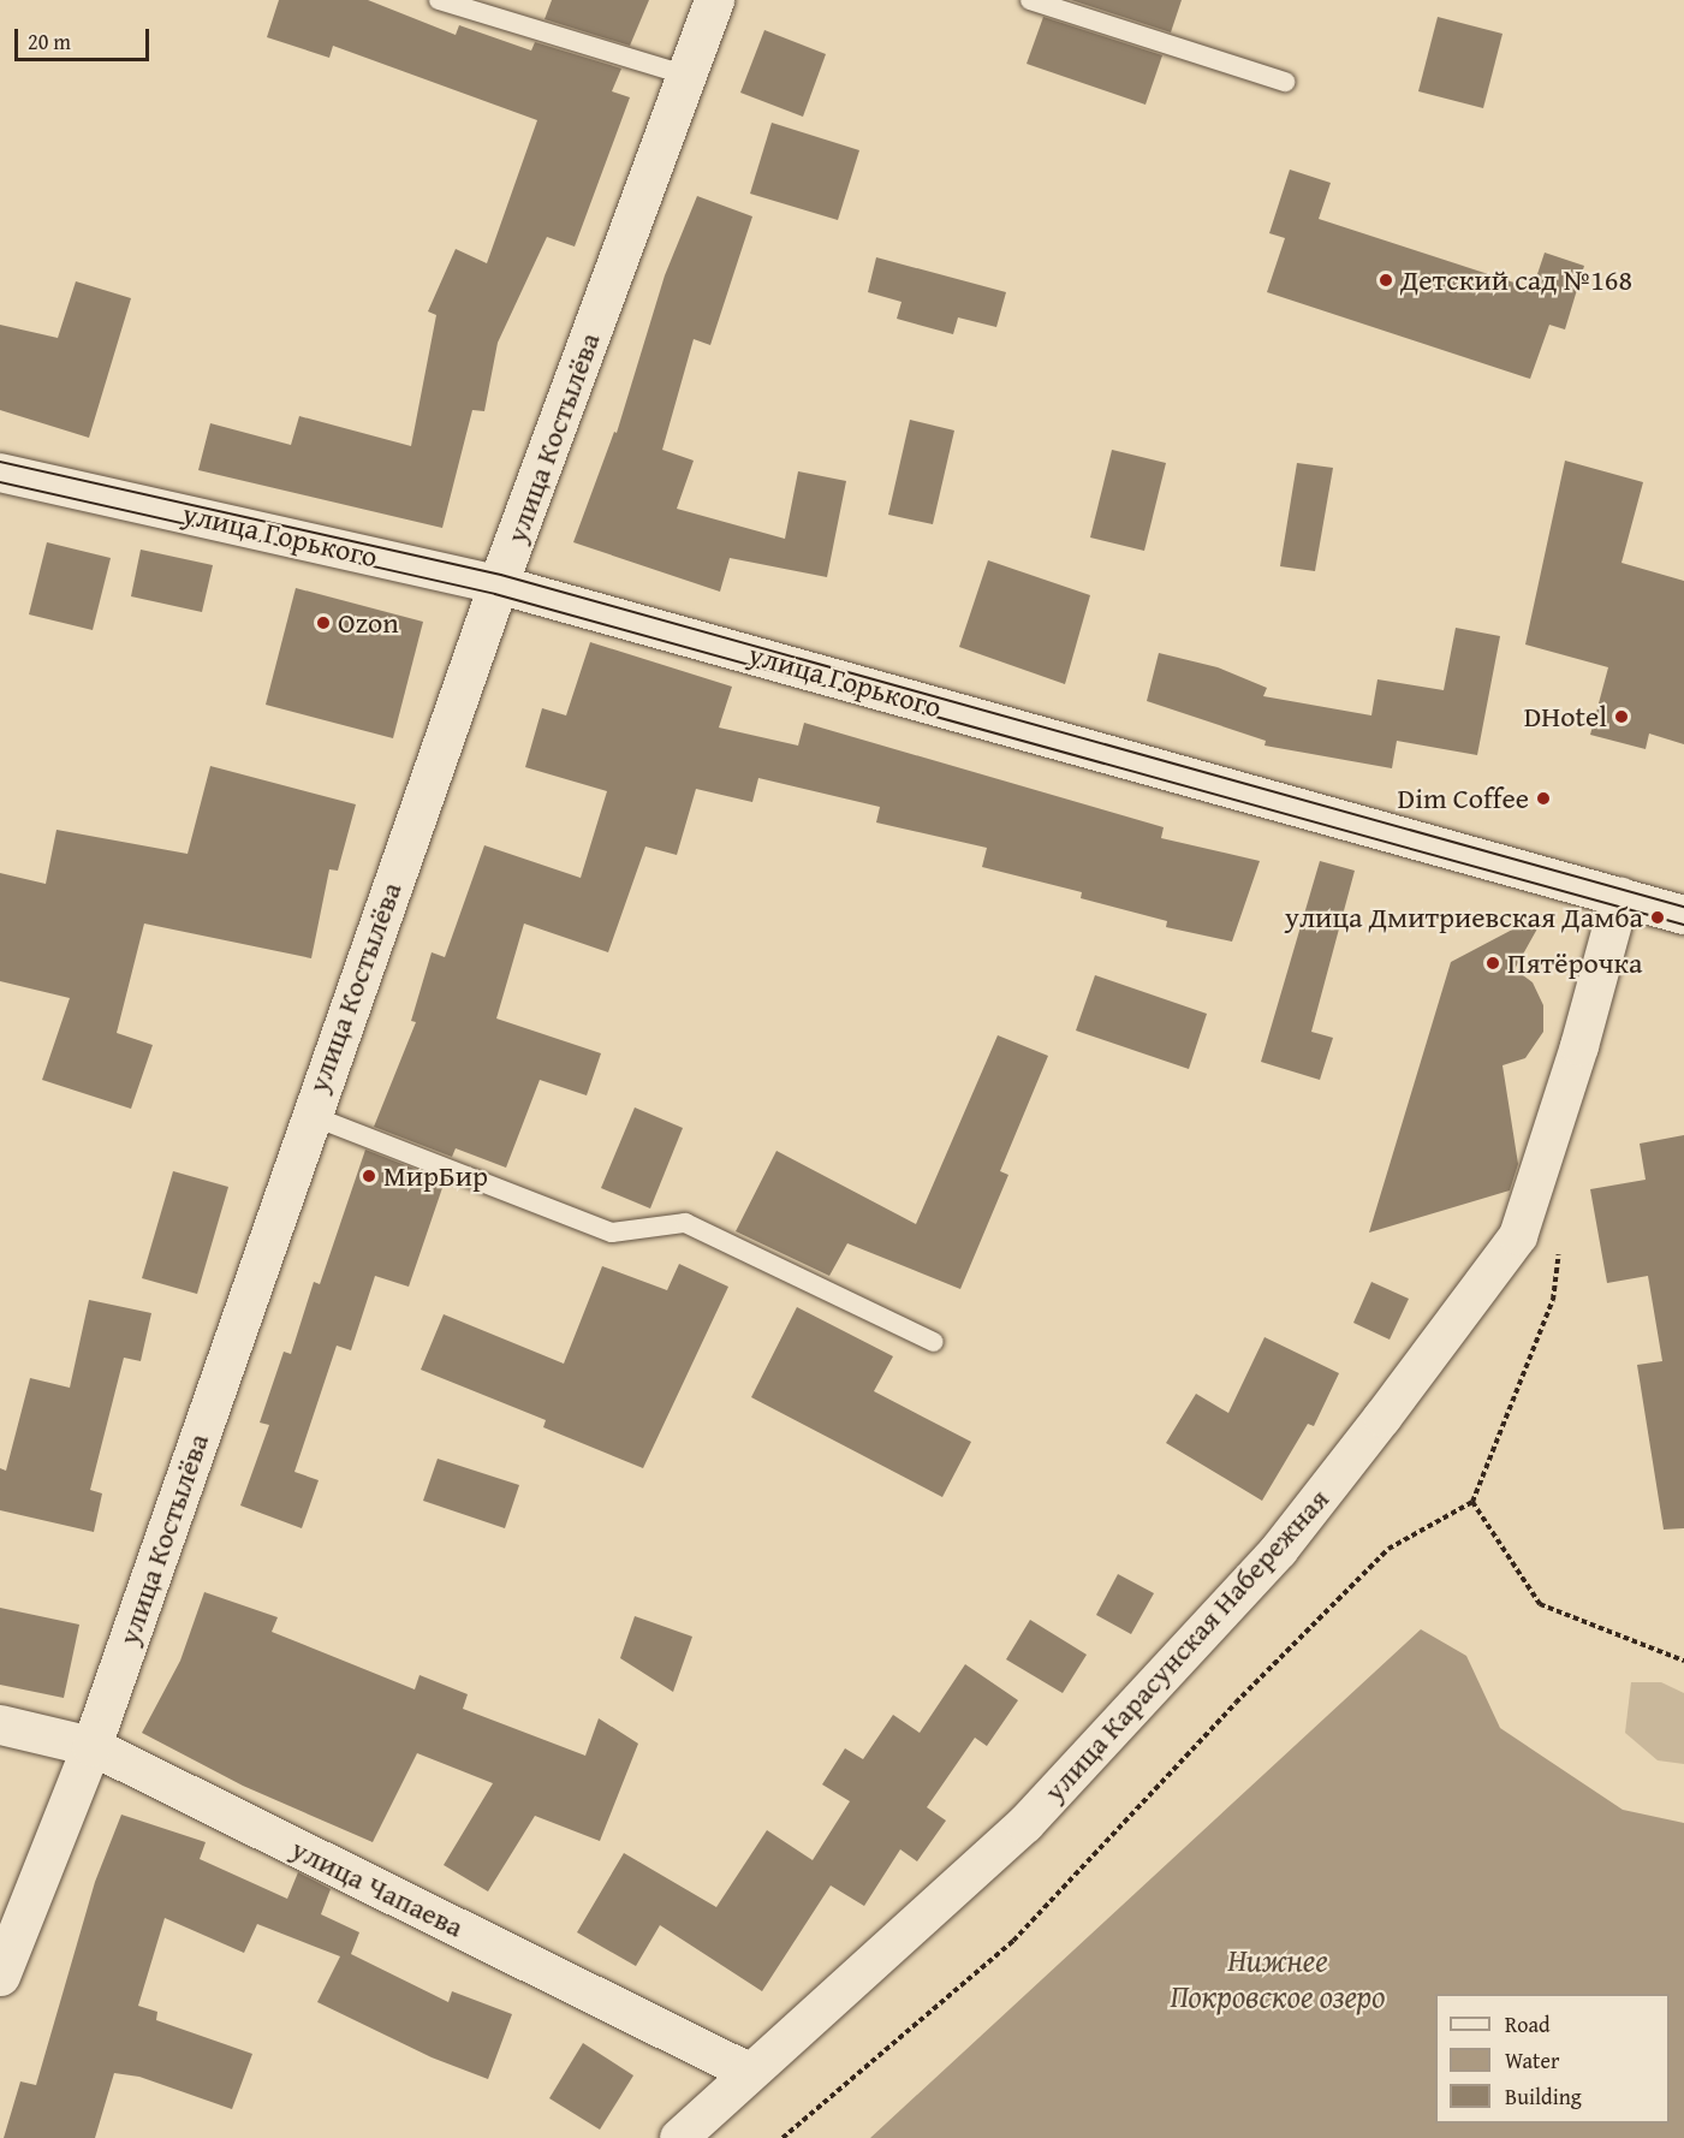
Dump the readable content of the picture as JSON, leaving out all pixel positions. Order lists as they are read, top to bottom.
{
  "streets": {
    "main road": ["улица Костылёва", "улица Чапаева"],
    "street": ["улица Горького", "улица Карасунская Набережная"]
  },
  "crossings": [
    ["улица Костылёва", "улица Горького"],
    ["улица Костылёва", "улица Чапаева"],
    ["улица Горького", "улица Карасунская Набережная"],
    ["улица Карасунская Набережная", "улица Чапаева"]
  ],
  "water": ["Нижнее Покровское озеро"],
  "places": [
    "Детский сад №168",
    "Ozon",
    "DHotel",
    "Dim Coffee",
    "улица Дмитриевская Дамба",
    "Пятёрочка",
    "МирБир"
  ],
  "legend": ["Road", "Water", "Building"],
  "scale_bar": "20 m"
}
